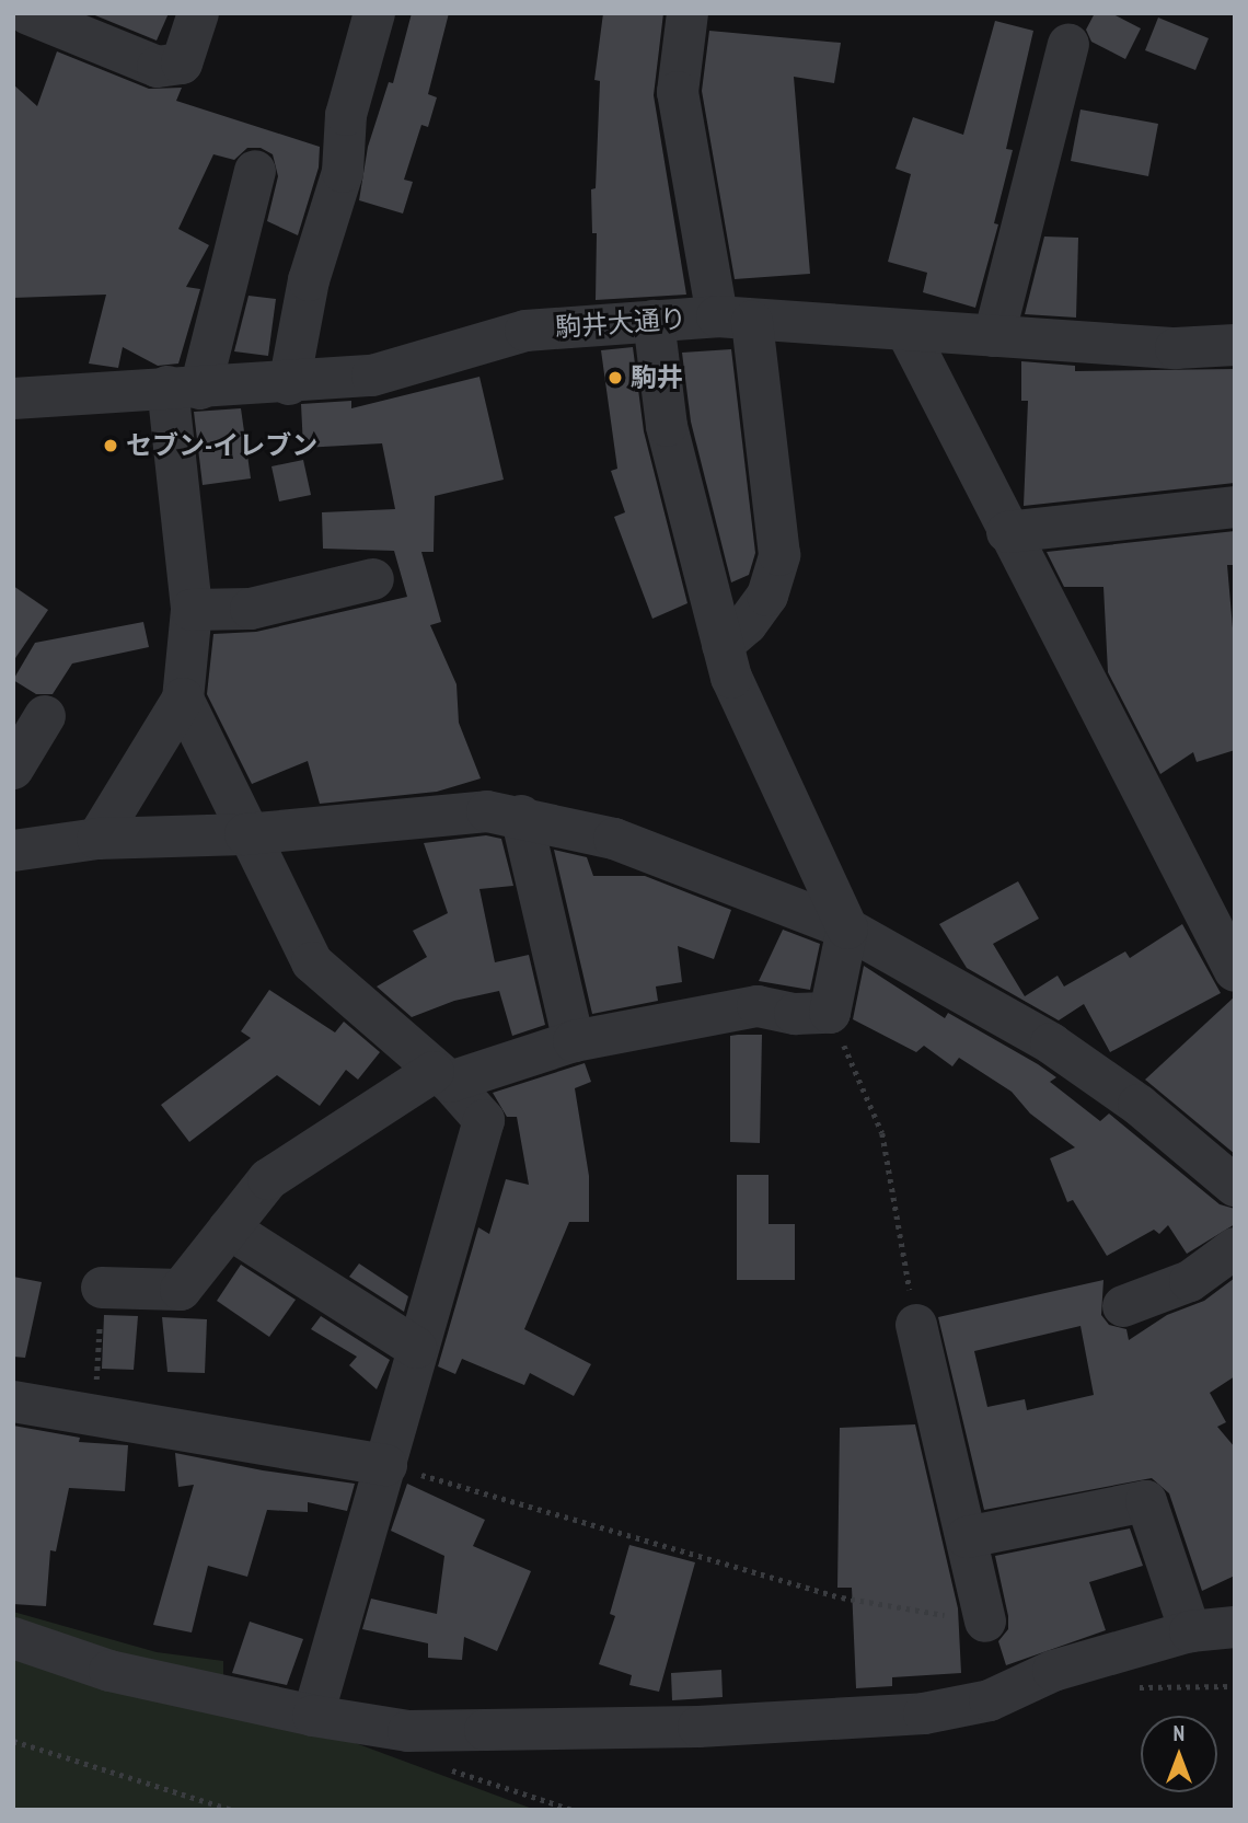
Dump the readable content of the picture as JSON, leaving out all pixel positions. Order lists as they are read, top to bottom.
{
  "streets": {
    "street": ["駒井大通り"]
  },
  "places": ["駒井", "セブン-イレブン"],
  "north": "top"
}
